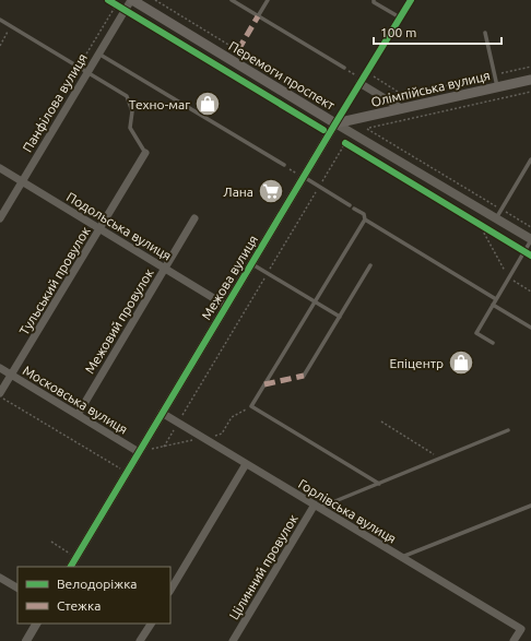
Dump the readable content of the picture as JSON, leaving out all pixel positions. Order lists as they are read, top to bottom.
{
  "streets": {
    "main road": ["Перемоги проспект", "Олімпійська вулиця"],
    "street": [
      "Панфілова вулиця",
      "Подольська вулиця",
      "Межова вулиця",
      "Тульський провулок",
      "Межовий провулок",
      "Московська вулиця",
      "Горлівська вулиця",
      "Цілинний провулок"
    ]
  },
  "crossings": [
    ["Перемоги проспект", "Олімпійська вулиця"],
    ["Перемоги проспект", "Панфілова вулиця"],
    ["Перемоги проспект", "Межова вулиця"],
    ["Олімпійська вулиця", "Межова вулиця"],
    ["Панфілова вулиця", "Подольська вулиця"],
    ["Подольська вулиця", "Межова вулиця"],
    ["Подольська вулиця", "Тульський провулок"],
    ["Подольська вулиця", "Межовий провулок"],
    ["Межова вулиця", "Московська вулиця"],
    ["Межова вулиця", "Горлівська вулиця"],
    ["Тульський провулок", "Московська вулиця"],
    ["Межовий провулок", "Московська вулиця"],
    ["Горлівська вулиця", "Цілинний провулок"]
  ],
  "places": {
    "shop": ["Техно-маг", "Епіцентр"],
    "supermarket": ["Лана"]
  },
  "legend": ["Велодоріжка", "Стежка"],
  "scale_bar": "100 m"
}
